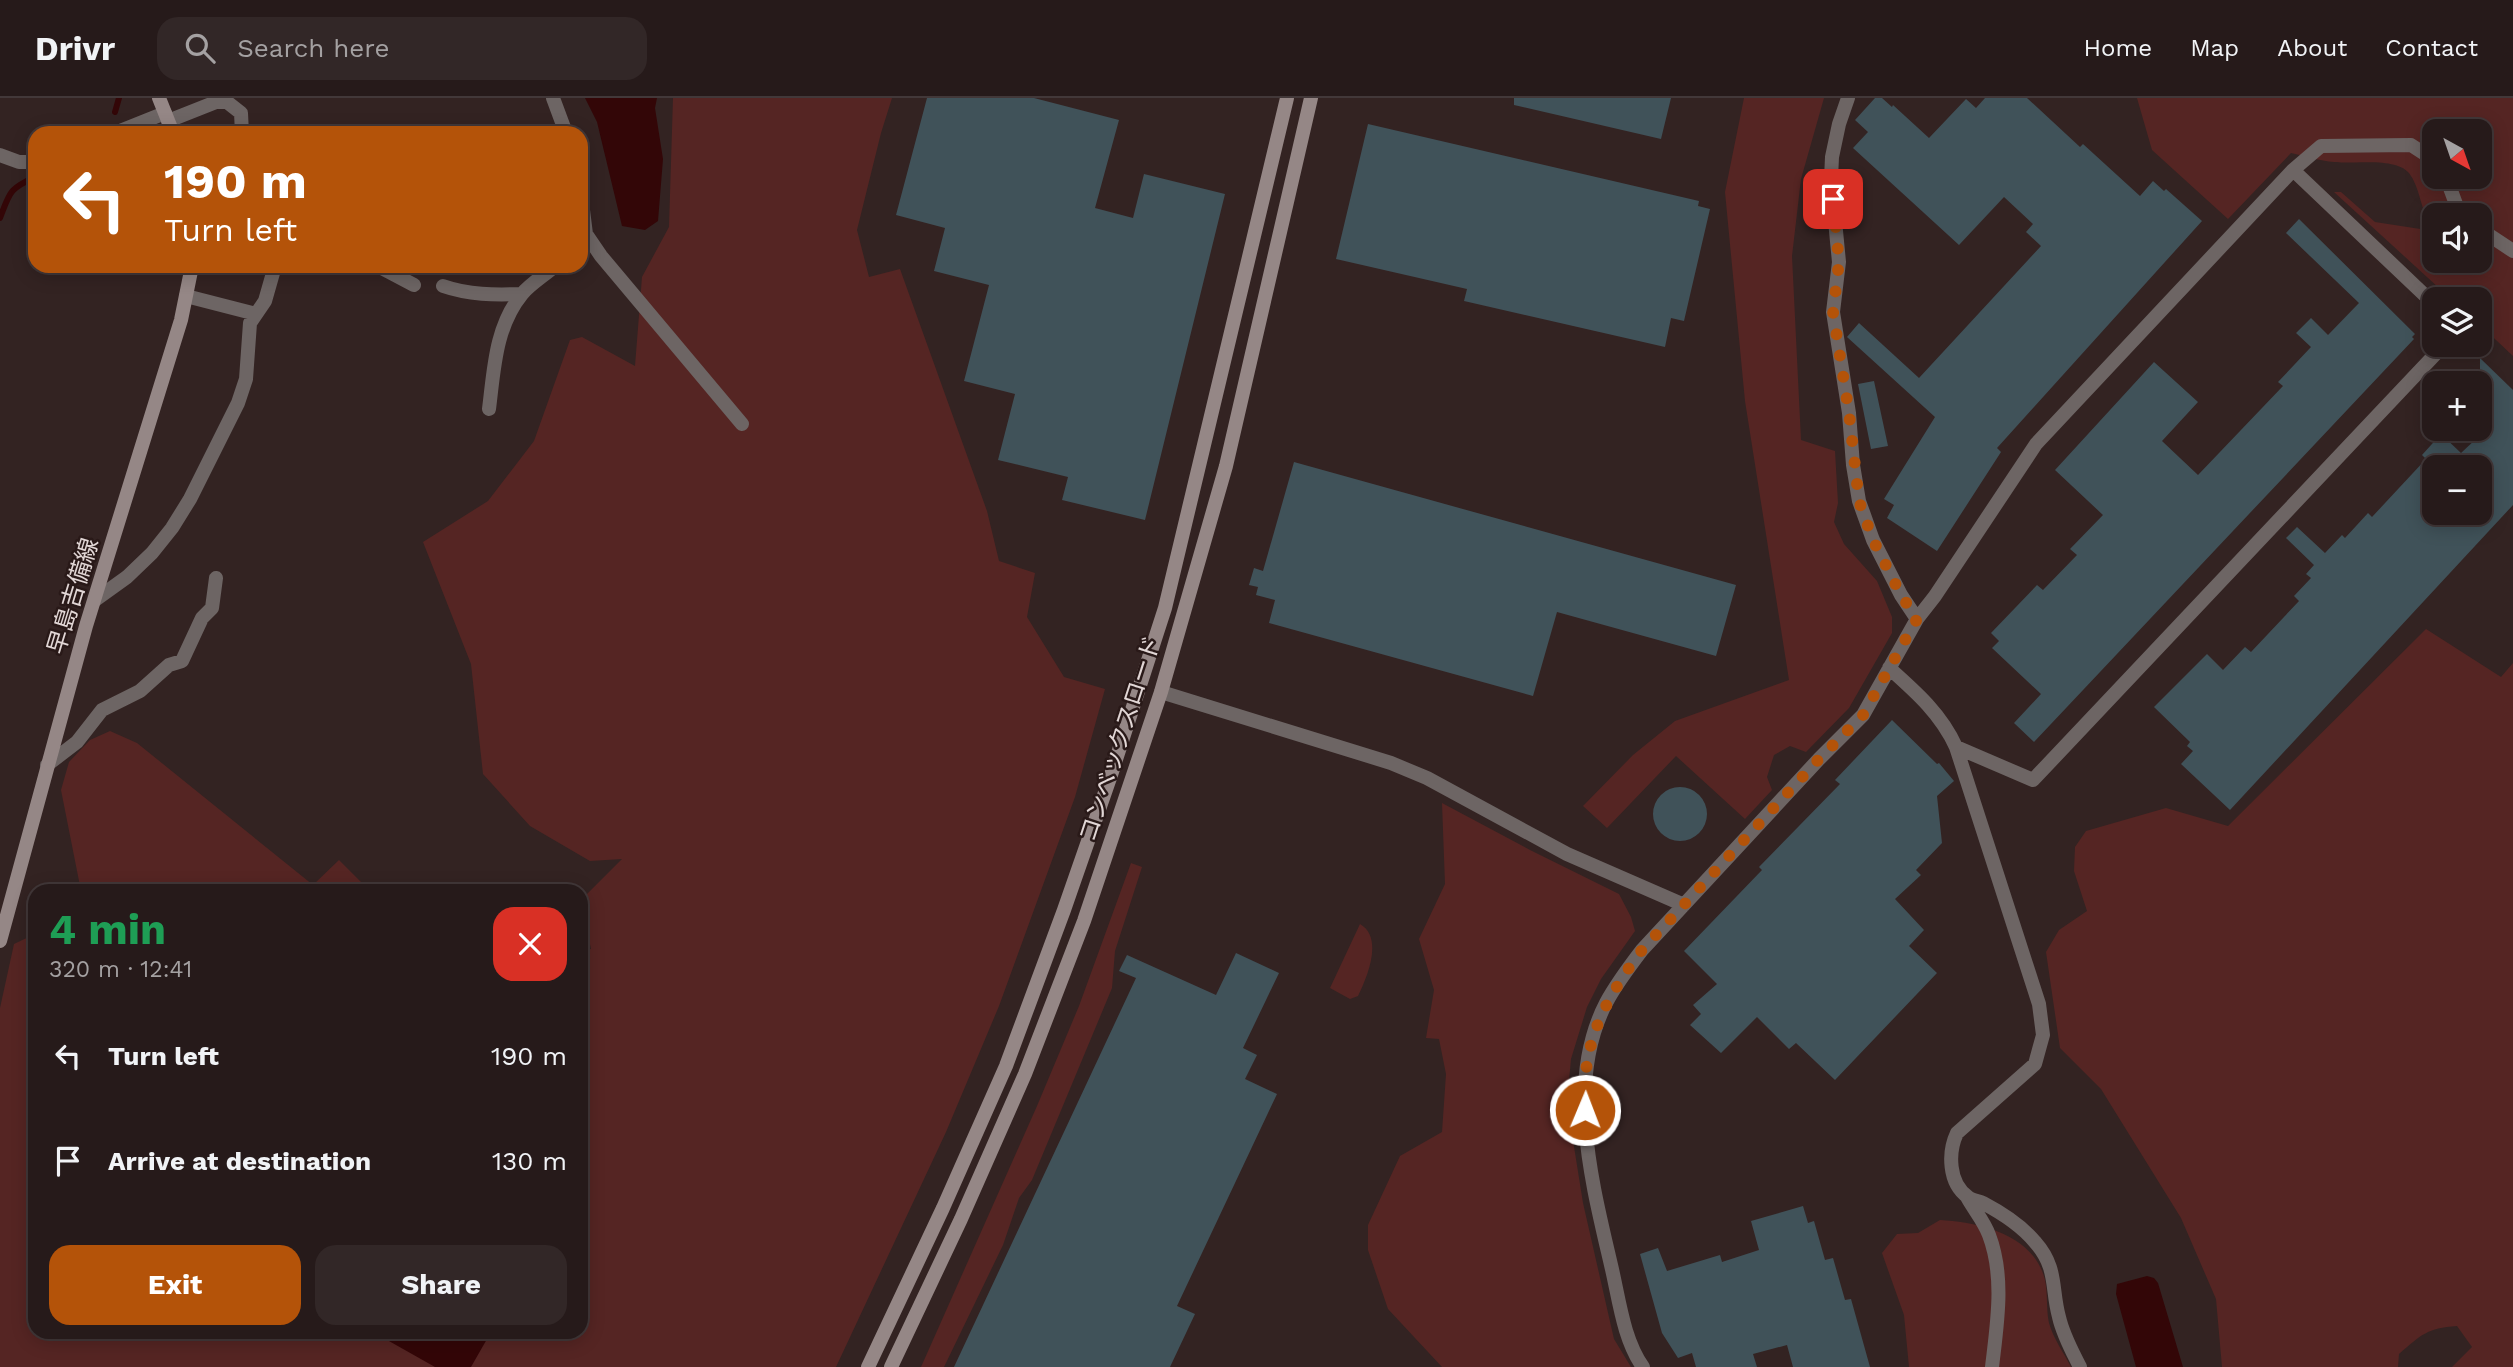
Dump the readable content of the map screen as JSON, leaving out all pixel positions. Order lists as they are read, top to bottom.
{
  "streets": {
    "street": ["早島吉備線", "コンベックスロード"]
  },
  "north": "bottom right",
  "page": {
    "header": "Drivr",
    "search": "Search here",
    "nav": [
      "Home",
      "Map",
      "About",
      "Contact"
    ],
    "map_buttons": ["+", "−"],
    "turn": ["190 m", "Turn left"],
    "heading": ["4 min", "320 m · 12:41"],
    "list": [
      {
        "name": "Turn left",
        "value": "190 m"
      },
      {
        "name": "Arrive at destination",
        "value": "130 m"
      }
    ],
    "buttons": ["Exit", "Share"]
  }
}
